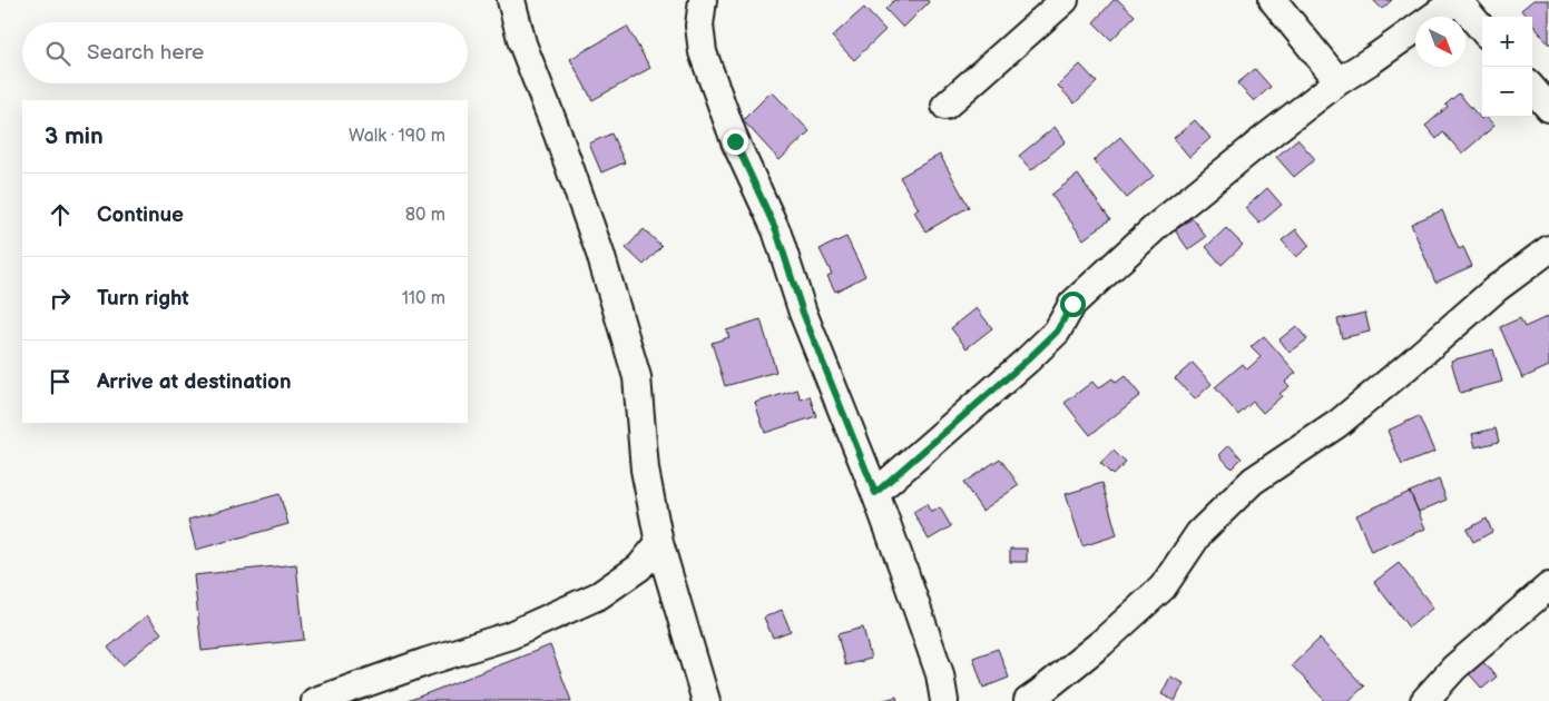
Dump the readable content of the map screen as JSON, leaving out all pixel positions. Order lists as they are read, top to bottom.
{
  "north": "bottom right",
  "page": {
    "map_buttons": ["+", "−"],
    "search": "Search here",
    "heading": ["3 min", "Walk · 190 m"],
    "list": [
      ["Continue", "80 m"],
      ["Turn right", "110 m"],
      "Arrive at destination"
    ]
  }
}
